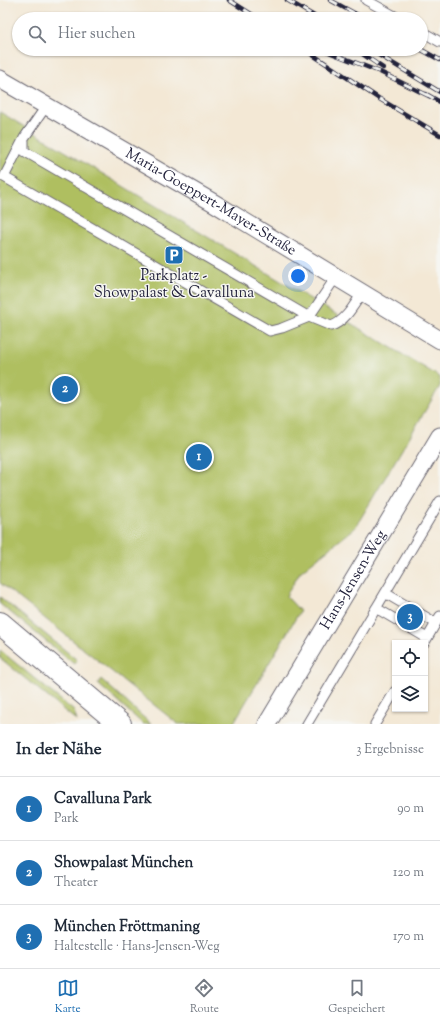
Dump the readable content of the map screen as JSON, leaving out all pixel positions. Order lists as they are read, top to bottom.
{
  "streets": {
    "street": ["Maria-Goeppert-Mayer-Straße", "Hans-Jensen-Weg"]
  },
  "places": {
    "parking": ["Parkplatz - Showpalast & Cavalluna"]
  },
  "page": {
    "search": "Hier suchen",
    "pins": ["2", "1", "3"],
    "heading": ["In der Nähe", "3 Ergebnisse"],
    "list": [
      {
        "mark": "1",
        "name": "Cavalluna Park",
        "note": "Park",
        "value": "90 m"
      },
      {
        "mark": "2",
        "name": "Showpalast München",
        "note": "Theater",
        "value": "120 m"
      },
      {
        "mark": "3",
        "name": "München Fröttmaning",
        "note": "Haltestelle · Hans-Jensen-Weg",
        "value": "170 m"
      }
    ],
    "nav": ["Karte", "Route", "Gespeichert"]
  }
}
